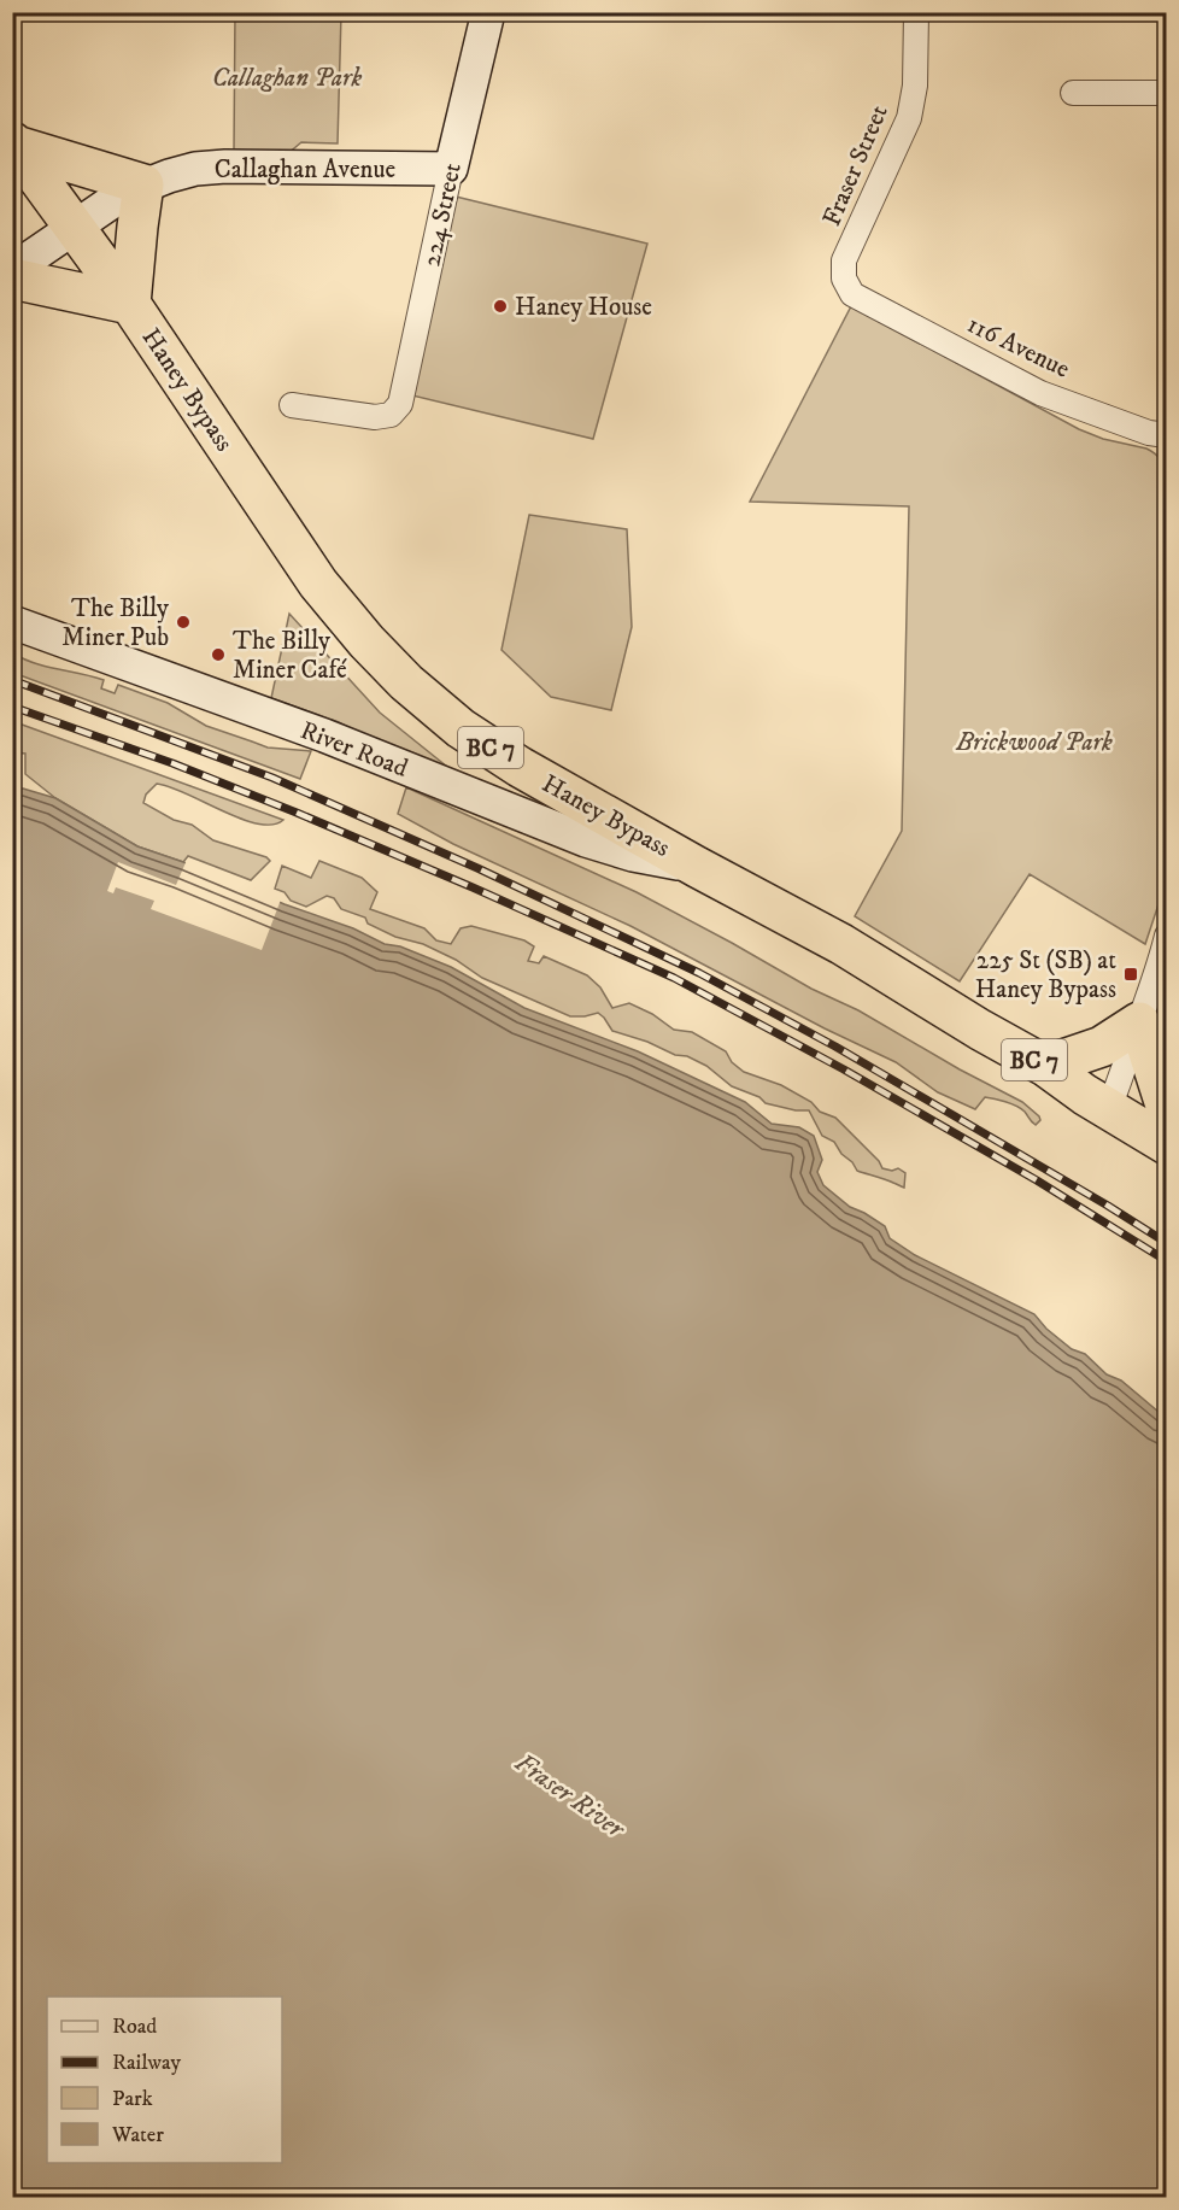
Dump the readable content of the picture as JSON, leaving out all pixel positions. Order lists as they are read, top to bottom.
{
  "streets": {
    "highway": ["Haney Bypass", "BC 7"],
    "street": [
      "Fraser Street",
      "Callaghan Avenue",
      "224 Street",
      "116 Avenue",
      "River Road"
    ]
  },
  "crossings": [
    ["Fraser Street", "116 Avenue"],
    ["Callaghan Avenue", "224 Street"],
    ["Callaghan Avenue", "Haney Bypass"],
    ["Haney Bypass", "River Road"]
  ],
  "water": ["Fraser River"],
  "parks": ["Callaghan Park", "Brickwood Park"],
  "places": {
    "other": ["Haney House", "The Billy Miner Pub", "The Billy Miner Café"],
    "transit": ["225 St (SB) at Haney Bypass"]
  },
  "legend": [
    "Road",
    "Railway",
    "Park",
    "Water"
  ]
}
